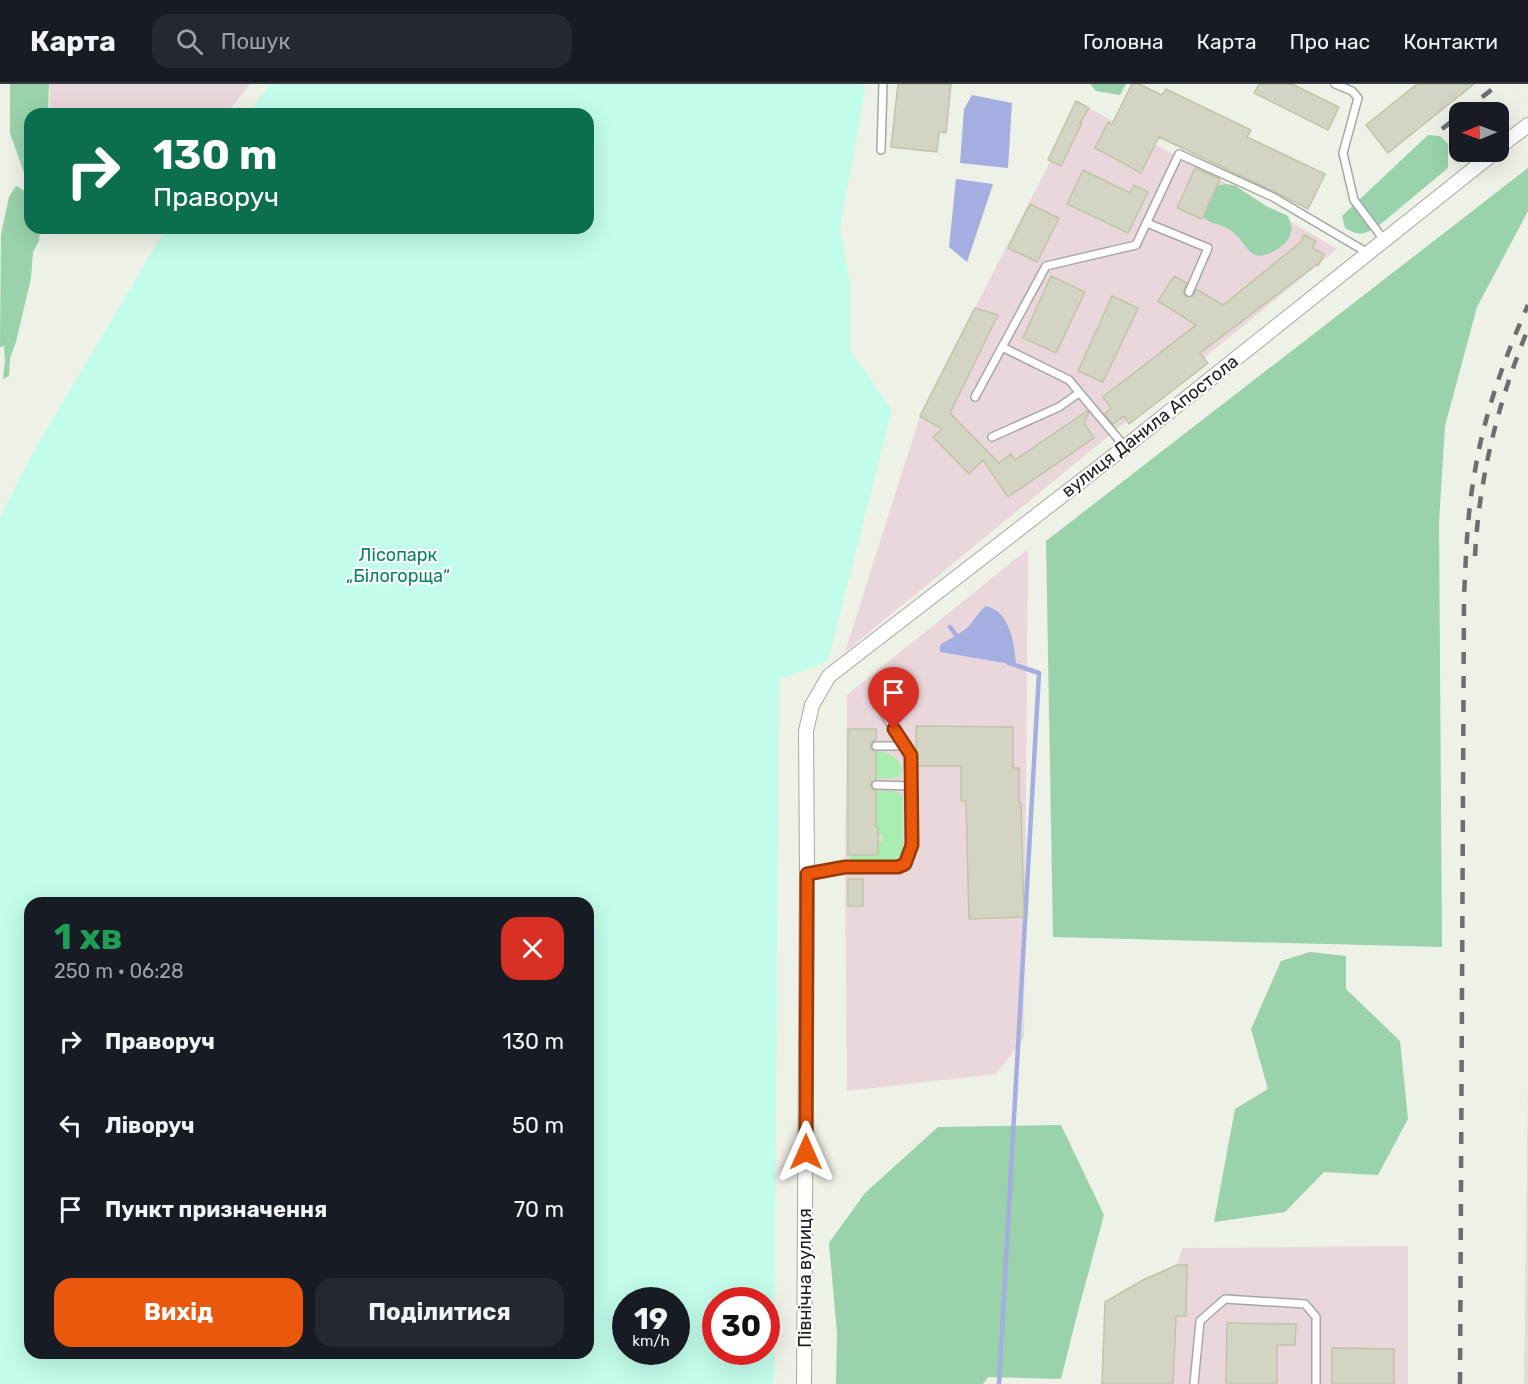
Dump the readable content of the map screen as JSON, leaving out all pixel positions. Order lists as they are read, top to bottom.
{
  "streets": {
    "street": ["вулиця Данила Апостола", "Північна вулиця"]
  },
  "crossings": [
    ["вулиця Данила Апостола", "Північна вулиця"]
  ],
  "parks": ["Лісопарк „Білогорща“"],
  "north": "left",
  "page": {
    "header": "Карта",
    "search": "Пошук",
    "nav": [
      "Головна",
      "Карта",
      "Про нас",
      "Контакти"
    ],
    "turn": ["130 m", "Праворуч"],
    "heading": ["1 хв", "250 m · 06:28"],
    "list": [
      {
        "name": "Праворуч",
        "value": "130 m"
      },
      {
        "name": "Ліворуч",
        "value": "50 m"
      },
      {
        "name": "Пункт призначення",
        "value": "70 m"
      }
    ],
    "buttons": ["Вихід", "Поділитися"],
    "speed": "19 km/h",
    "limit": "30"
  }
}
